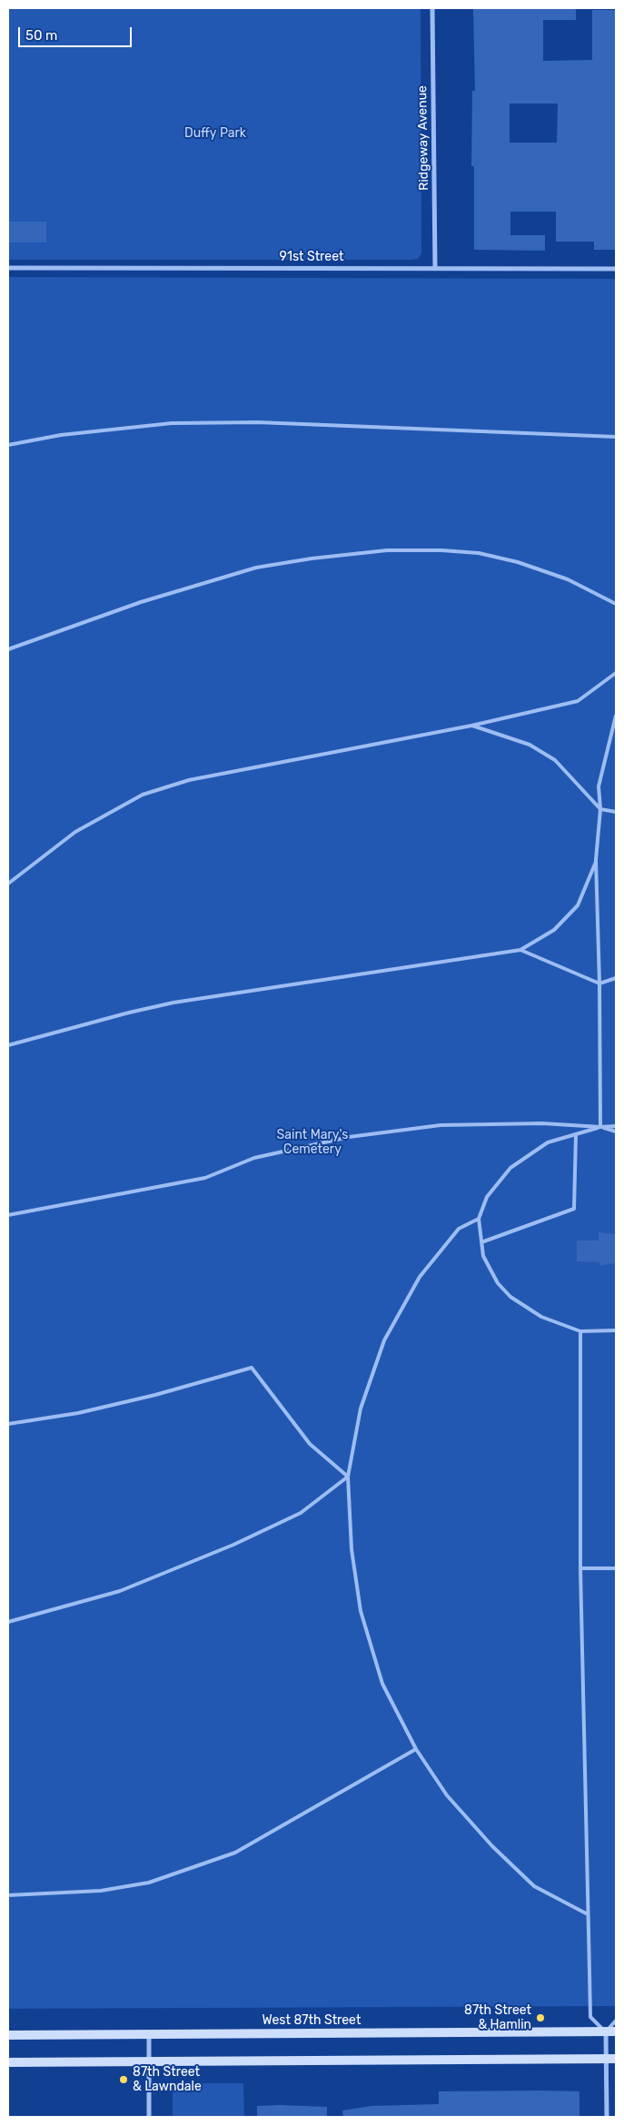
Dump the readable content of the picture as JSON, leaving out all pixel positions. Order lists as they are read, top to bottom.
{
  "streets": {
    "main road": ["West 87th Street"],
    "street": ["Ridgeway Avenue", "91st Street"]
  },
  "crossings": [
    ["Ridgeway Avenue", "91st Street"]
  ],
  "parks": ["Duffy Park", "Saint Mary's Cemetery"],
  "places": ["87th Street & Hamlin", "87th Street & Lawndale"],
  "scale_bar": "50 m"
}
